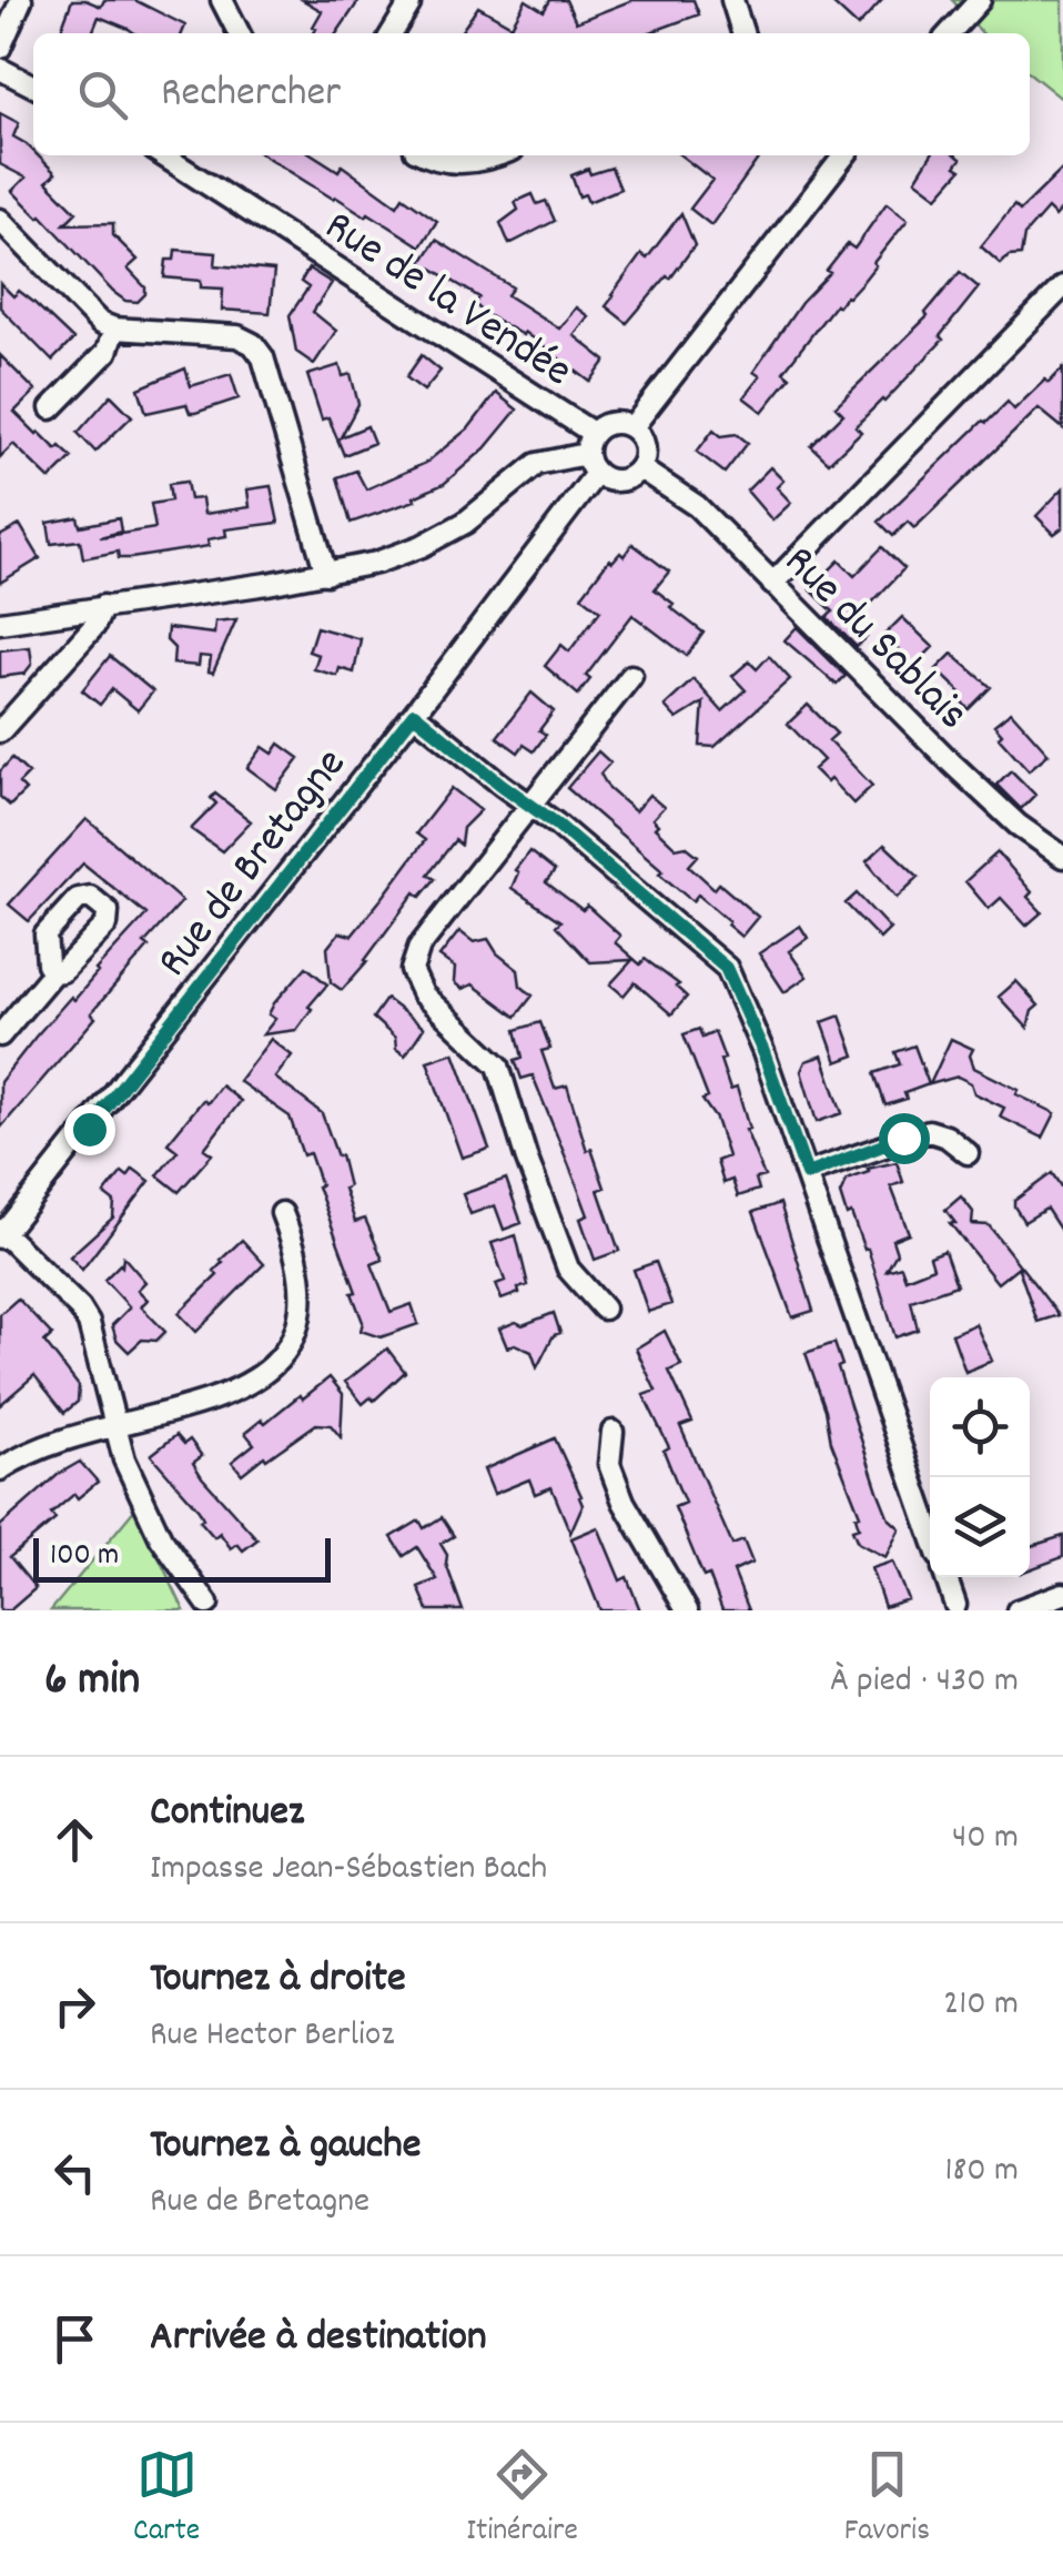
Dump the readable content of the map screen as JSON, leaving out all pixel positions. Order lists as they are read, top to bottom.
{
  "streets": {
    "street": ["Rue de la Vendée", "Rue du Sablais", "Rue de Bretagne"]
  },
  "crossings": [
    ["Rue de la Vendée", "Rue du Sablais"],
    ["Rue de la Vendée", "Rue de Bretagne"],
    ["Rue du Sablais", "Rue de Bretagne"]
  ],
  "scale_bar": "100 m",
  "page": {
    "search": "Rechercher",
    "scale": "100 m",
    "heading": ["6 min", "À pied · 430 m"],
    "list": [
      ["Continuez", "Impasse Jean-Sébastien Bach", "40 m"],
      ["Tournez à droite", "Rue Hector Berlioz", "210 m"],
      ["Tournez à gauche", "Rue de Bretagne", "180 m"],
      "Arrivée à destination"
    ],
    "nav": ["Carte", "Itinéraire", "Favoris"]
  }
}
